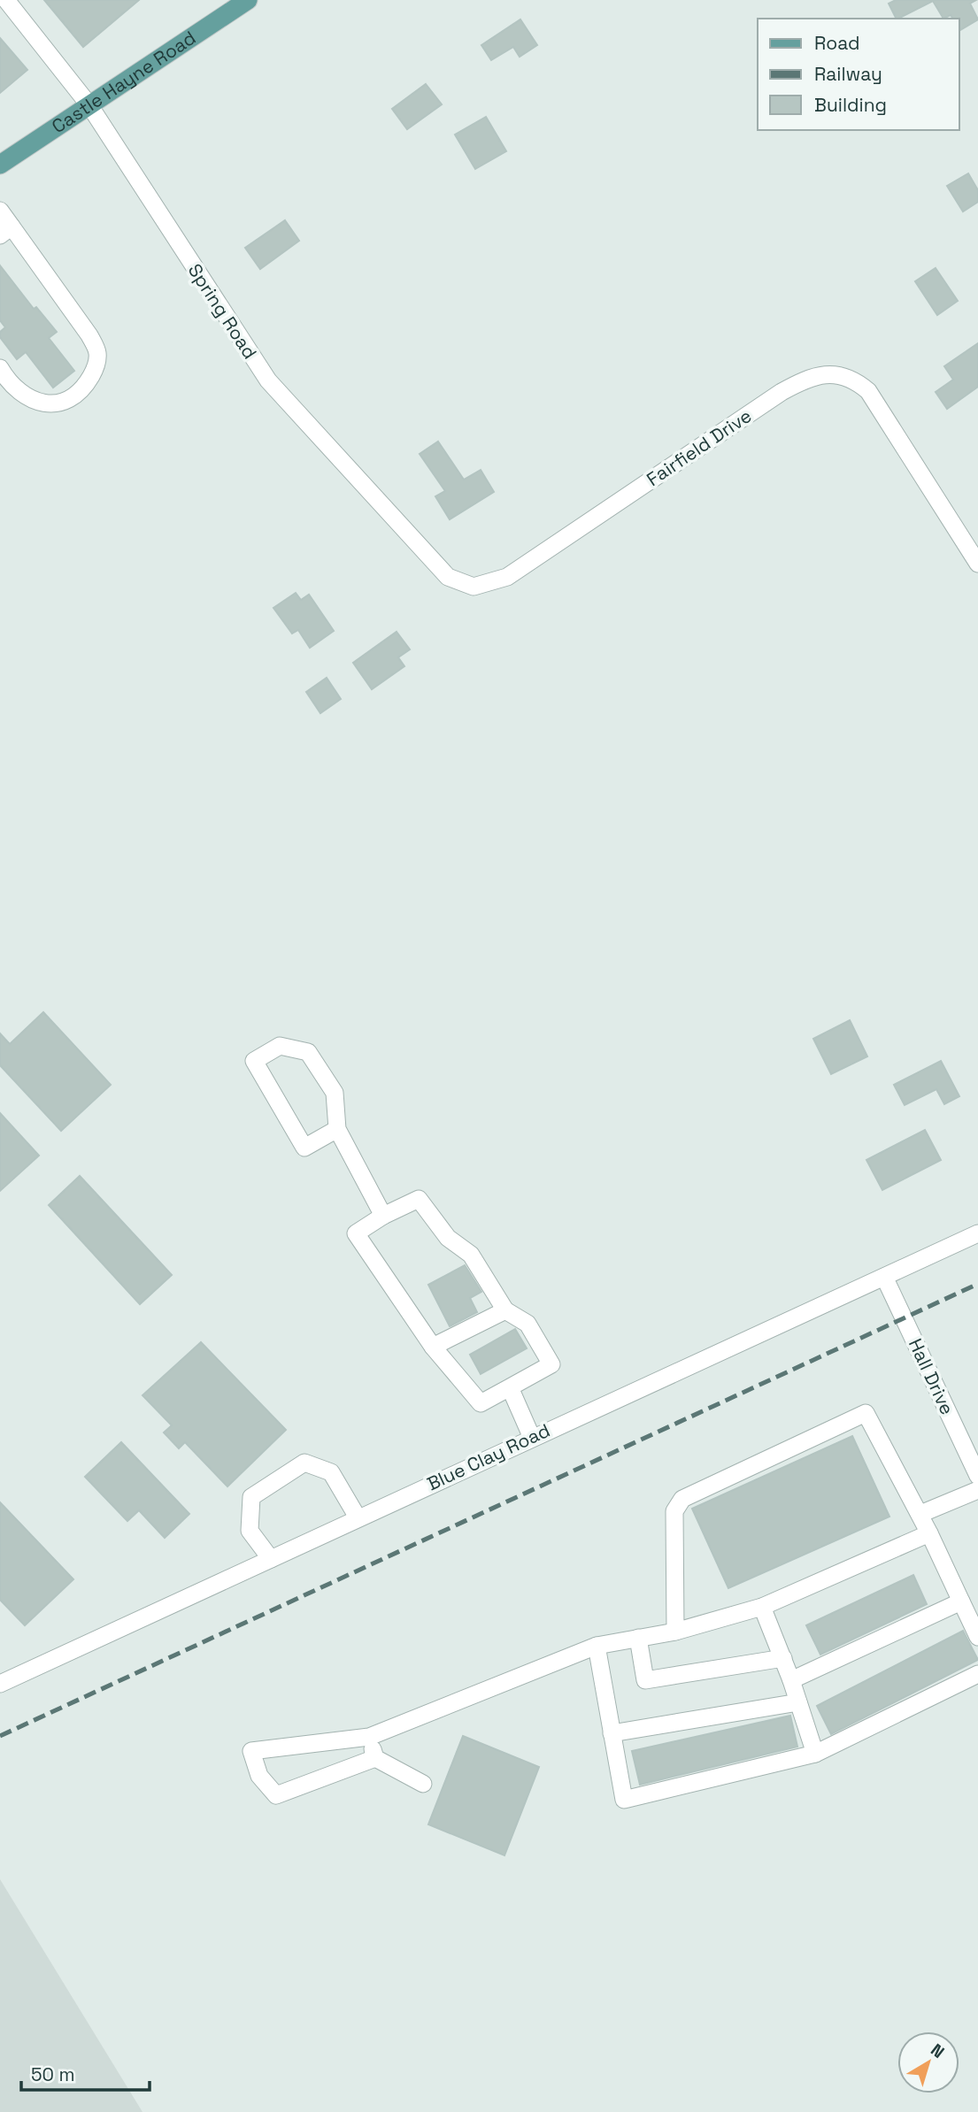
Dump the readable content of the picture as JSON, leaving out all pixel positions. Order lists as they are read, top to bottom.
{
  "streets": {
    "main road": ["Castle Hayne Road"],
    "street": [
      "Spring Road",
      "Fairfield Drive",
      "Hall Drive",
      "Blue Clay Road"
    ]
  },
  "crossings": [
    ["Castle Hayne Road", "Spring Road"],
    ["Spring Road", "Fairfield Drive"],
    ["Hall Drive", "Blue Clay Road"]
  ],
  "legend": ["Road", "Railway", "Building"],
  "scale_bar": "50 m",
  "north": "top right"
}
